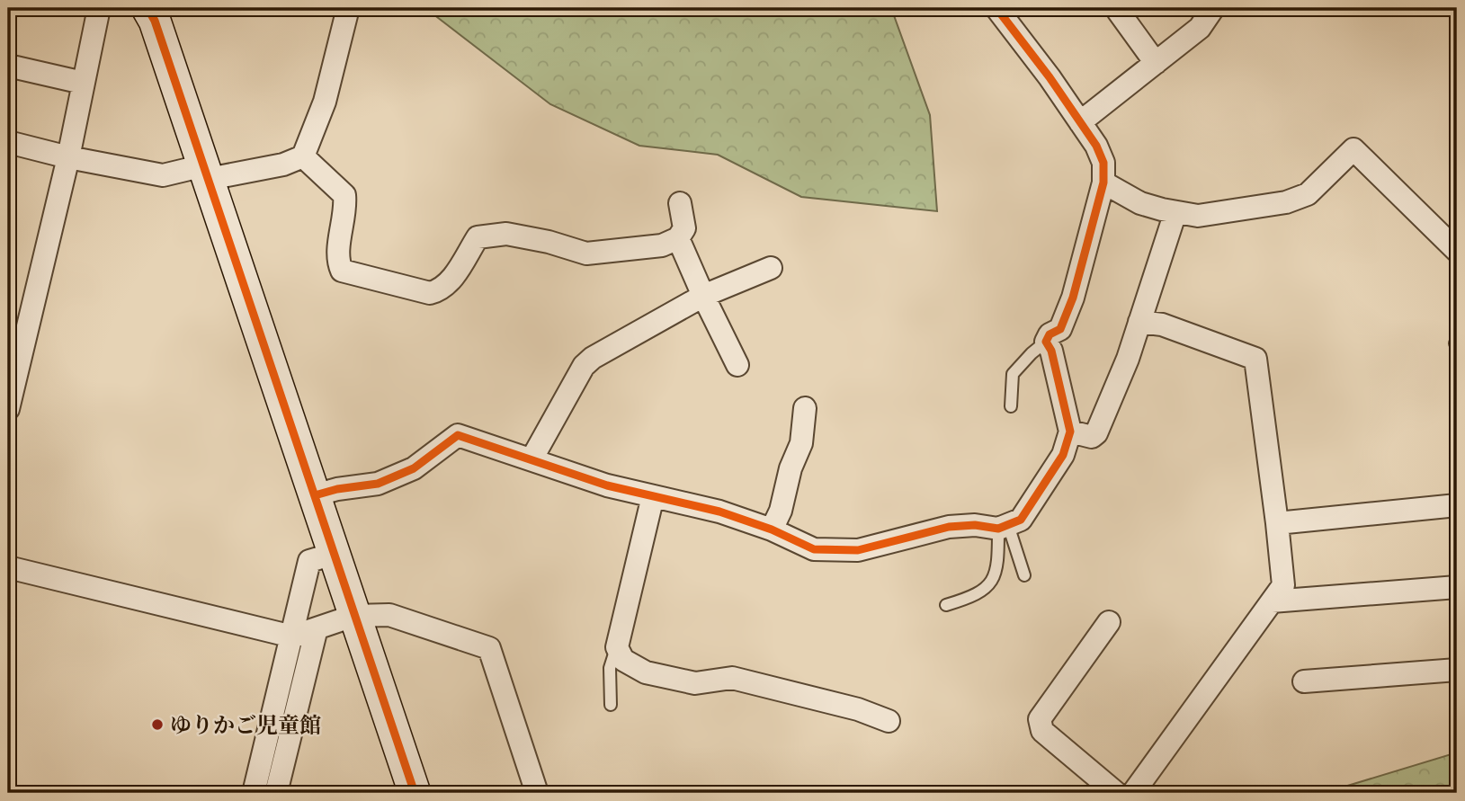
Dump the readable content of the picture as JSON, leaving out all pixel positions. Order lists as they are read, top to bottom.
{
  "places": ["ゆりかご児童館"]
}
